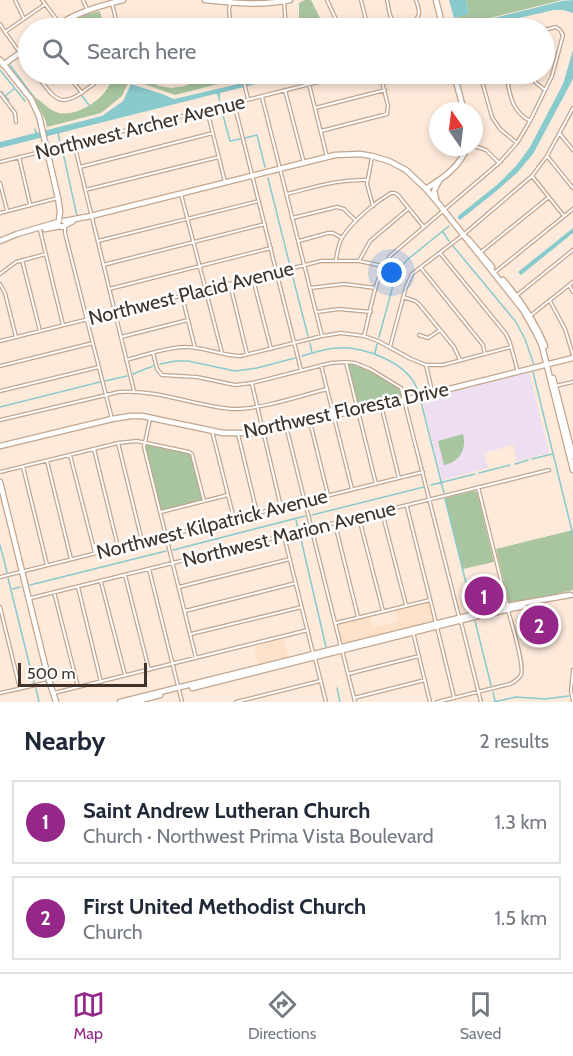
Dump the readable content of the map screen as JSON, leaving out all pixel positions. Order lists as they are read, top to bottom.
{
  "streets": {
    "main road": ["Northwest Floresta Drive"],
    "street": [
      "Northwest Archer Avenue",
      "Northwest Placid Avenue",
      "Northwest Kilpatrick Avenue",
      "Northwest Marion Avenue"
    ]
  },
  "scale_bar": "500 m",
  "north": "top",
  "page": {
    "search": "Search here",
    "pins": ["1", "2"],
    "scale": "500 m",
    "heading": ["Nearby", "2 results"],
    "list": [
      {
        "mark": "1",
        "name": "Saint Andrew Lutheran Church",
        "note": "Church · Northwest Prima Vista Boulevard",
        "value": "1.3 km"
      },
      {
        "mark": "2",
        "name": "First United Methodist Church",
        "note": "Church",
        "value": "1.5 km"
      }
    ],
    "nav": ["Map", "Directions", "Saved"]
  }
}
